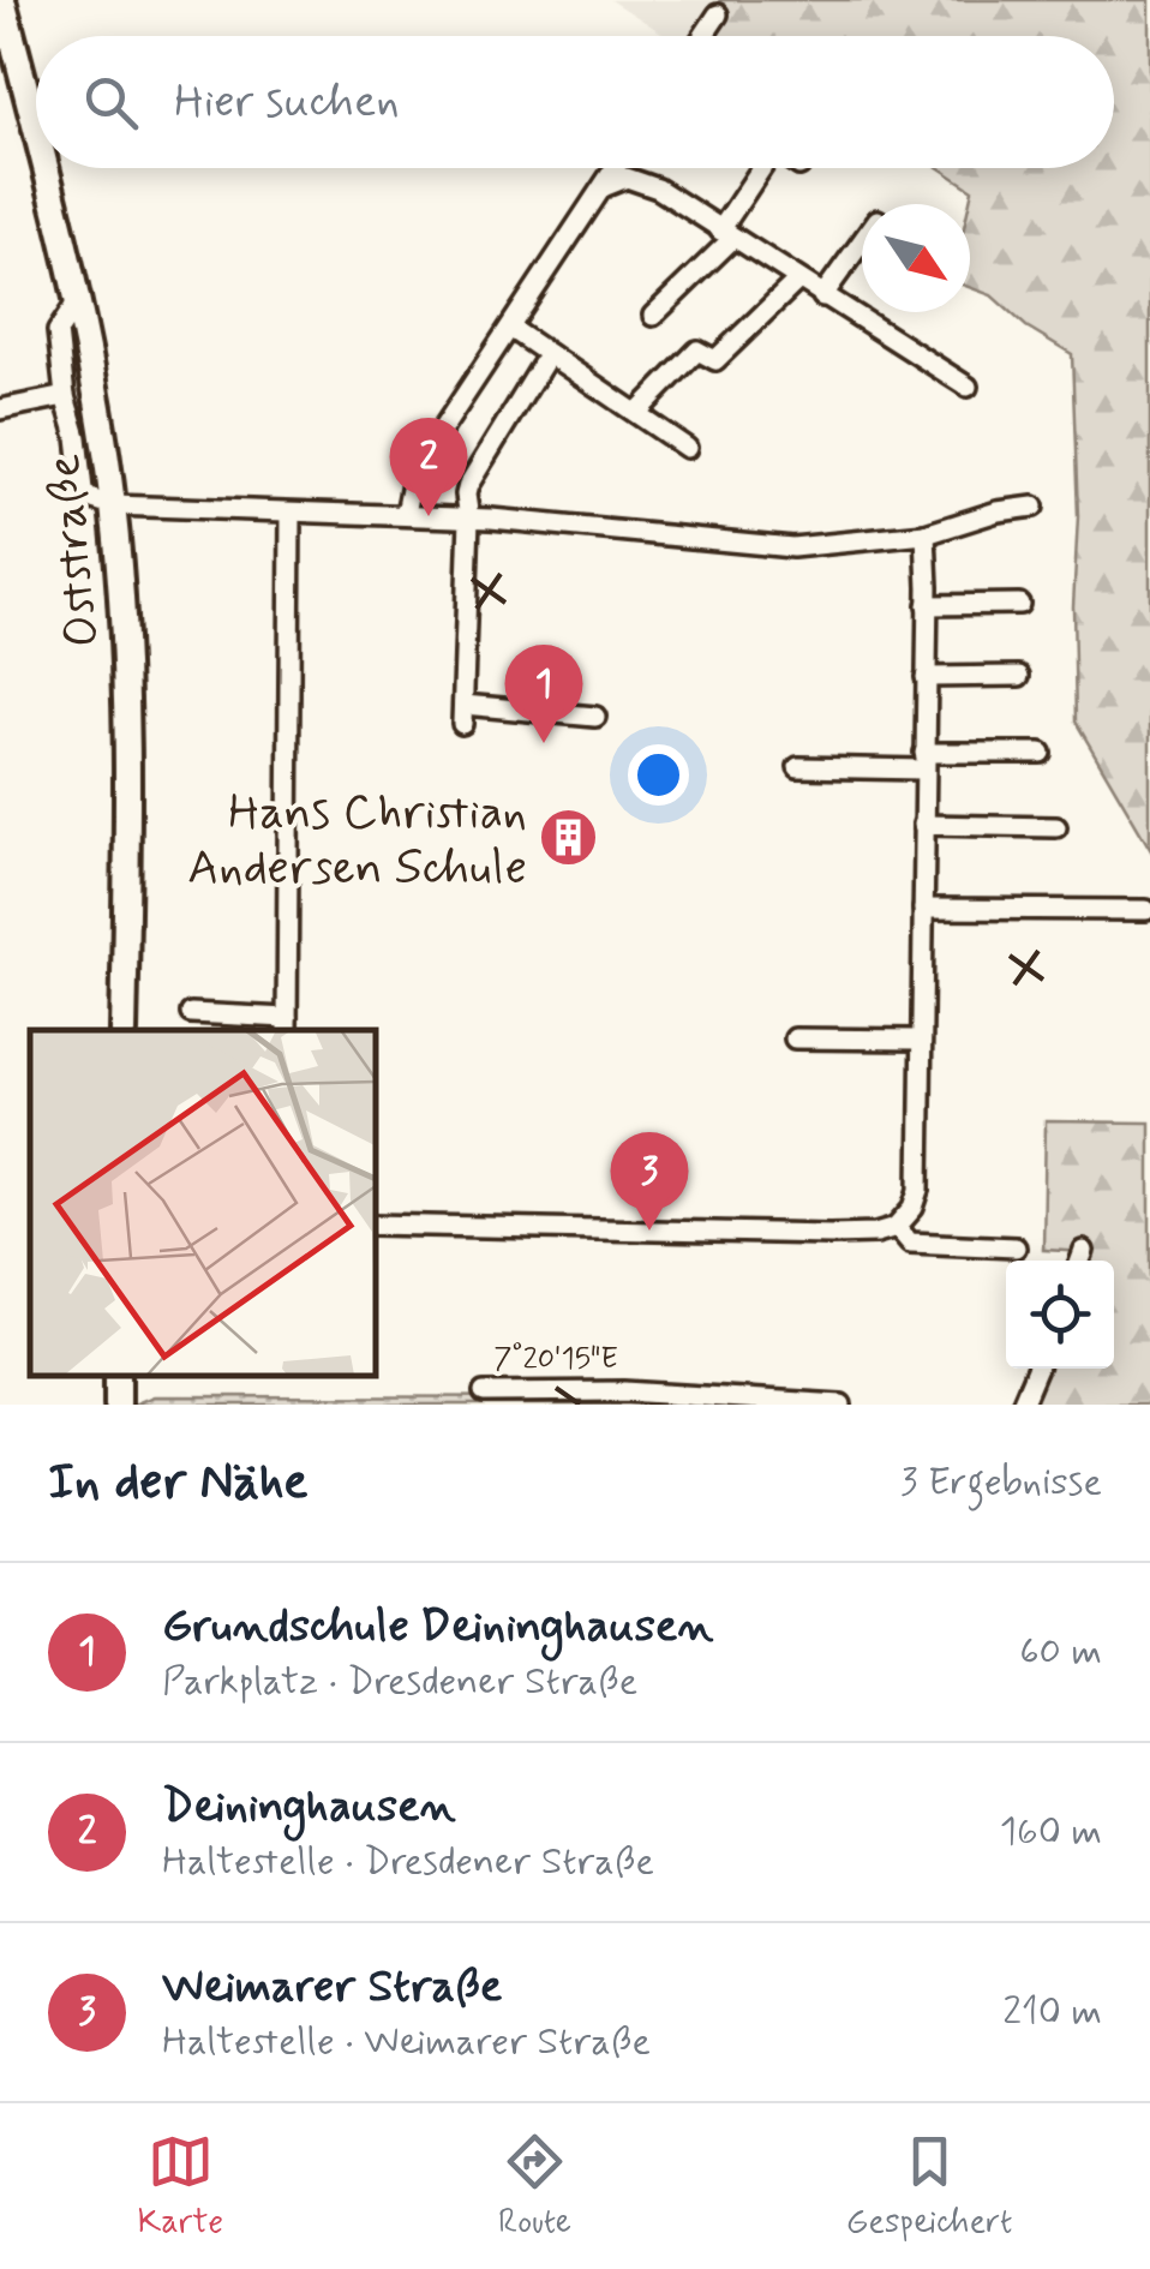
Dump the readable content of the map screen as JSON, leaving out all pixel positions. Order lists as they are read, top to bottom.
{
  "streets": {
    "main road": ["Oststraße"]
  },
  "places": {
    "building": ["Hans Christian Andersen Schule"]
  },
  "north": "bottom right",
  "page": {
    "search": "Hier suchen",
    "pins": ["2", "1", "3"],
    "heading": ["In der Nähe", "3 Ergebnisse"],
    "list": [
      {
        "mark": "1",
        "name": "Grundschule Deininghausen",
        "note": "Parkplatz · Dresdener Straße",
        "value": "60 m"
      },
      {
        "mark": "2",
        "name": "Deininghausen",
        "note": "Haltestelle · Dresdener Straße",
        "value": "160 m"
      },
      {
        "mark": "3",
        "name": "Weimarer Straße",
        "note": "Haltestelle · Weimarer Straße",
        "value": "210 m"
      }
    ],
    "nav": ["Karte", "Route", "Gespeichert"]
  },
  "coordinates": ["7°20'15\"E"]
}
